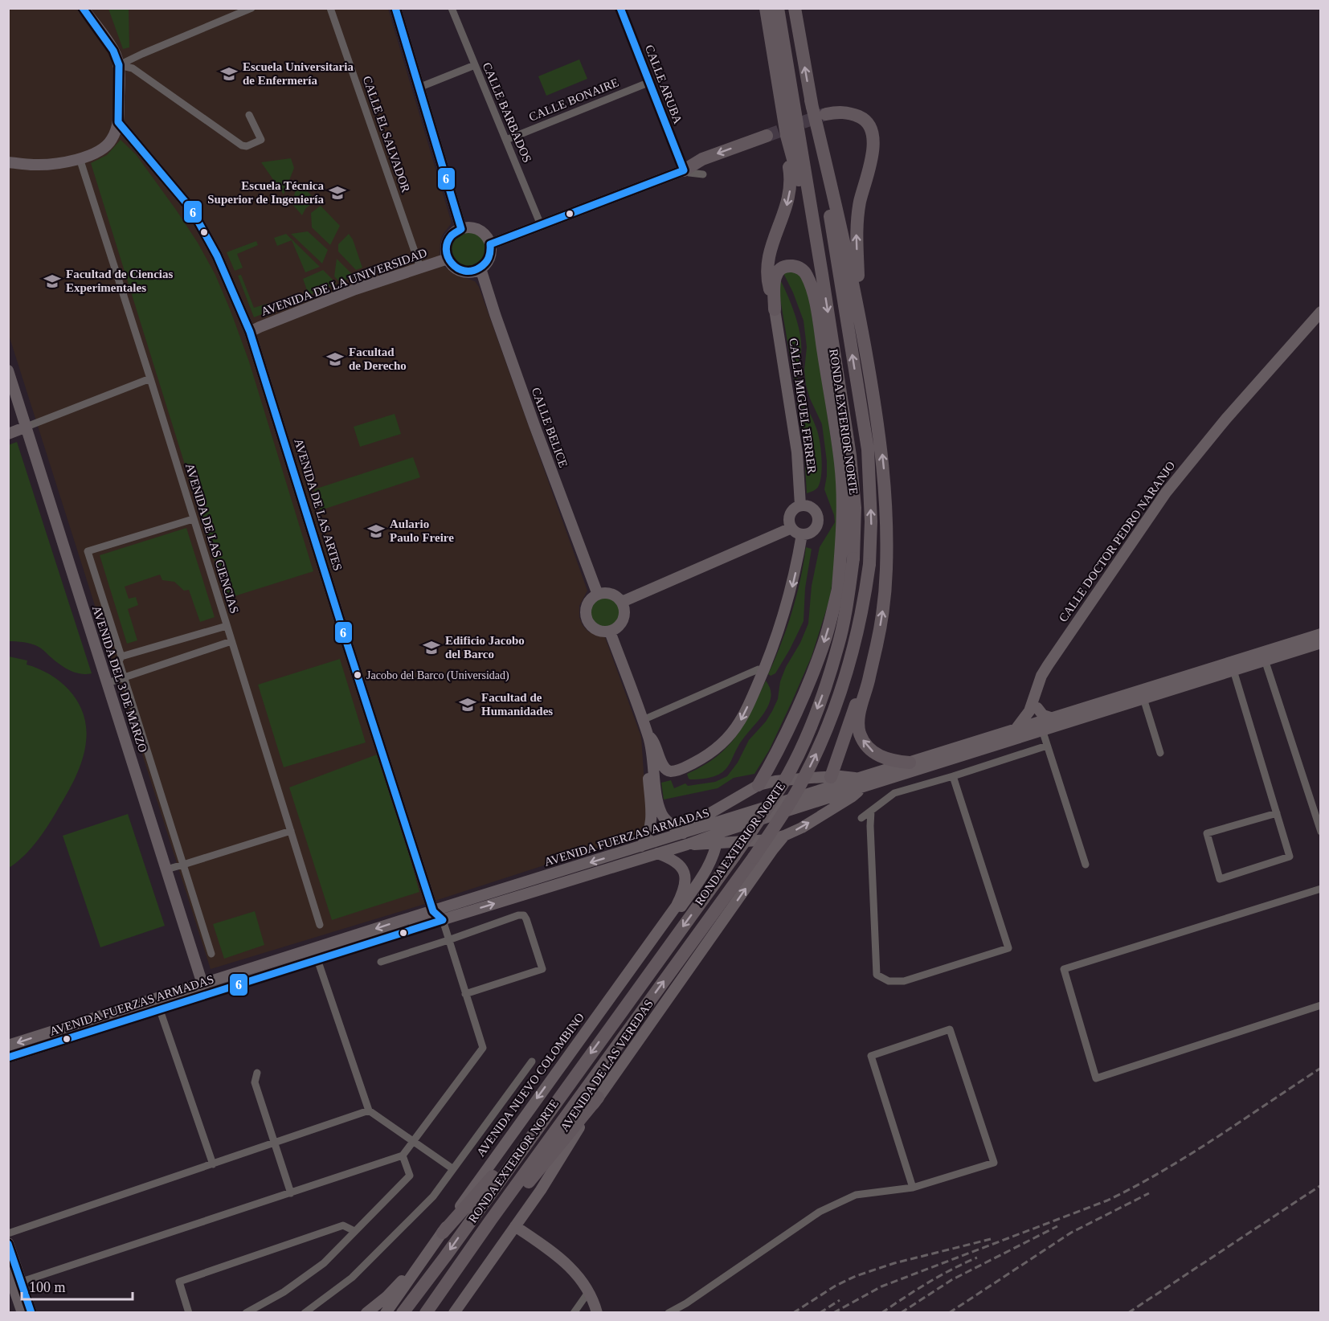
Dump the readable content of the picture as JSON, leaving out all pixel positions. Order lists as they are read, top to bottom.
{
  "streets": {
    "highway": ["RONDA EXTERIOR NORTE"],
    "street": [
      "CALLE ARUBA",
      "CALLE BONAIRE",
      "CALLE BARBADOS",
      "CALLE EL SALVADOR",
      "AVENIDA DE LA UNIVERSIDAD",
      "CALLE MIGUEL FERRER",
      "CALLE BELICE",
      "AVENIDA DE LAS ARTES",
      "AVENIDA DE LAS CIENCIAS",
      "CALLE DOCTOR PEDRO NARANJO",
      "AVENIDA DEL 3 DE MARZO",
      "AVENIDA FUERZAS ARMADAS",
      "AVENIDA DE LAS VEREDAS",
      "AVENIDA NUEVO COLOMBINO"
    ]
  },
  "crossings": [
    ["CALLE ARUBA", "CALLE BONAIRE"],
    ["CALLE BONAIRE", "CALLE BARBADOS"],
    ["CALLE EL SALVADOR", "AVENIDA DE LA UNIVERSIDAD"],
    ["AVENIDA DE LA UNIVERSIDAD", "CALLE BELICE"],
    ["AVENIDA DE LA UNIVERSIDAD", "AVENIDA DE LAS ARTES"],
    ["AVENIDA DE LAS ARTES", "AVENIDA FUERZAS ARMADAS"],
    ["AVENIDA DEL 3 DE MARZO", "AVENIDA FUERZAS ARMADAS"],
    ["AVENIDA FUERZAS ARMADAS", "AVENIDA NUEVO COLOMBINO"]
  ],
  "one_way": ["AVENIDA DE LAS VEREDAS"],
  "places": {
    "school or university": [
      "Escuela Universitaria de Enfermería",
      "Escuela Técnica Superior de Ingeniería",
      "Facultad de Ciencias Experimentales",
      "Facultad de Derecho",
      "Aulario Paulo Freire",
      "Edificio Jacobo del Barco",
      "Facultad de Humanidades"
    ],
    "other": ["Jacobo del Barco (Universidad)"]
  },
  "lines": ["transit line 6"],
  "scale_bar": "100 m"
}
